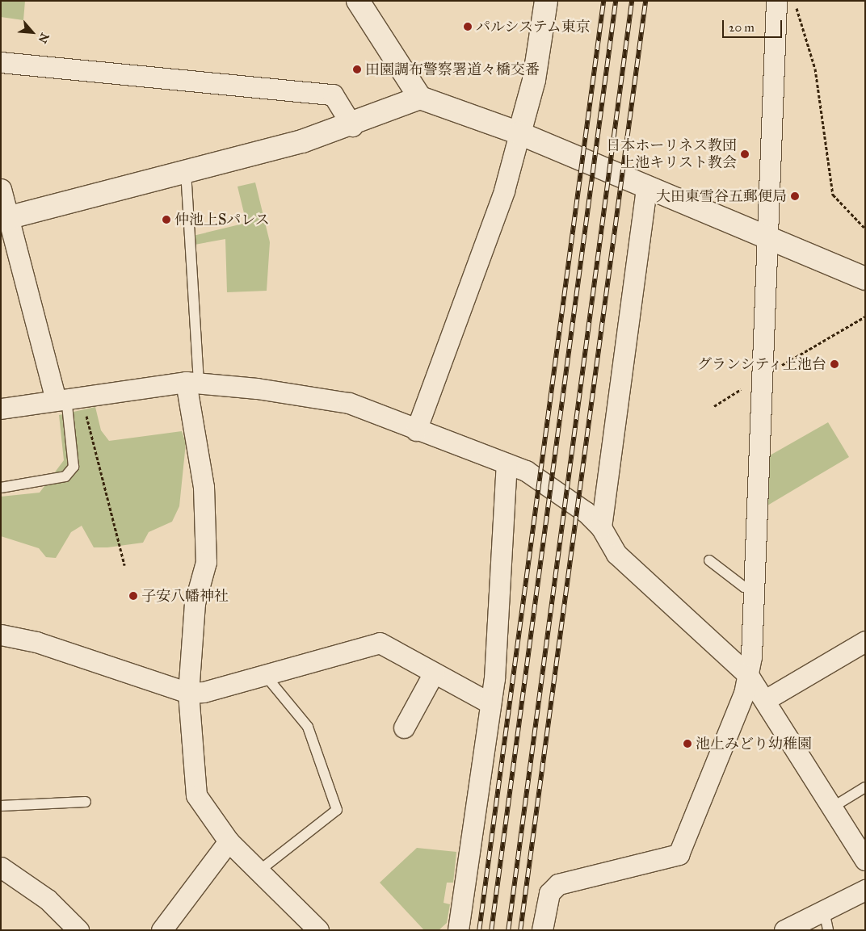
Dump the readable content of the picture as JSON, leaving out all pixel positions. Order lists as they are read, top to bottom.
{
  "places": [
    "パルシステム東京",
    "田園調布警察署道々橋交番",
    "日本ホーリネス教団 上池キリスト教会",
    "大田東雪谷五郵便局",
    "仲池上Sパレス",
    "グランシティ上池台",
    "子安八幡神社",
    "池上みどり幼稚園"
  ],
  "scale_bar": "20 m",
  "north": "bottom right"
}
